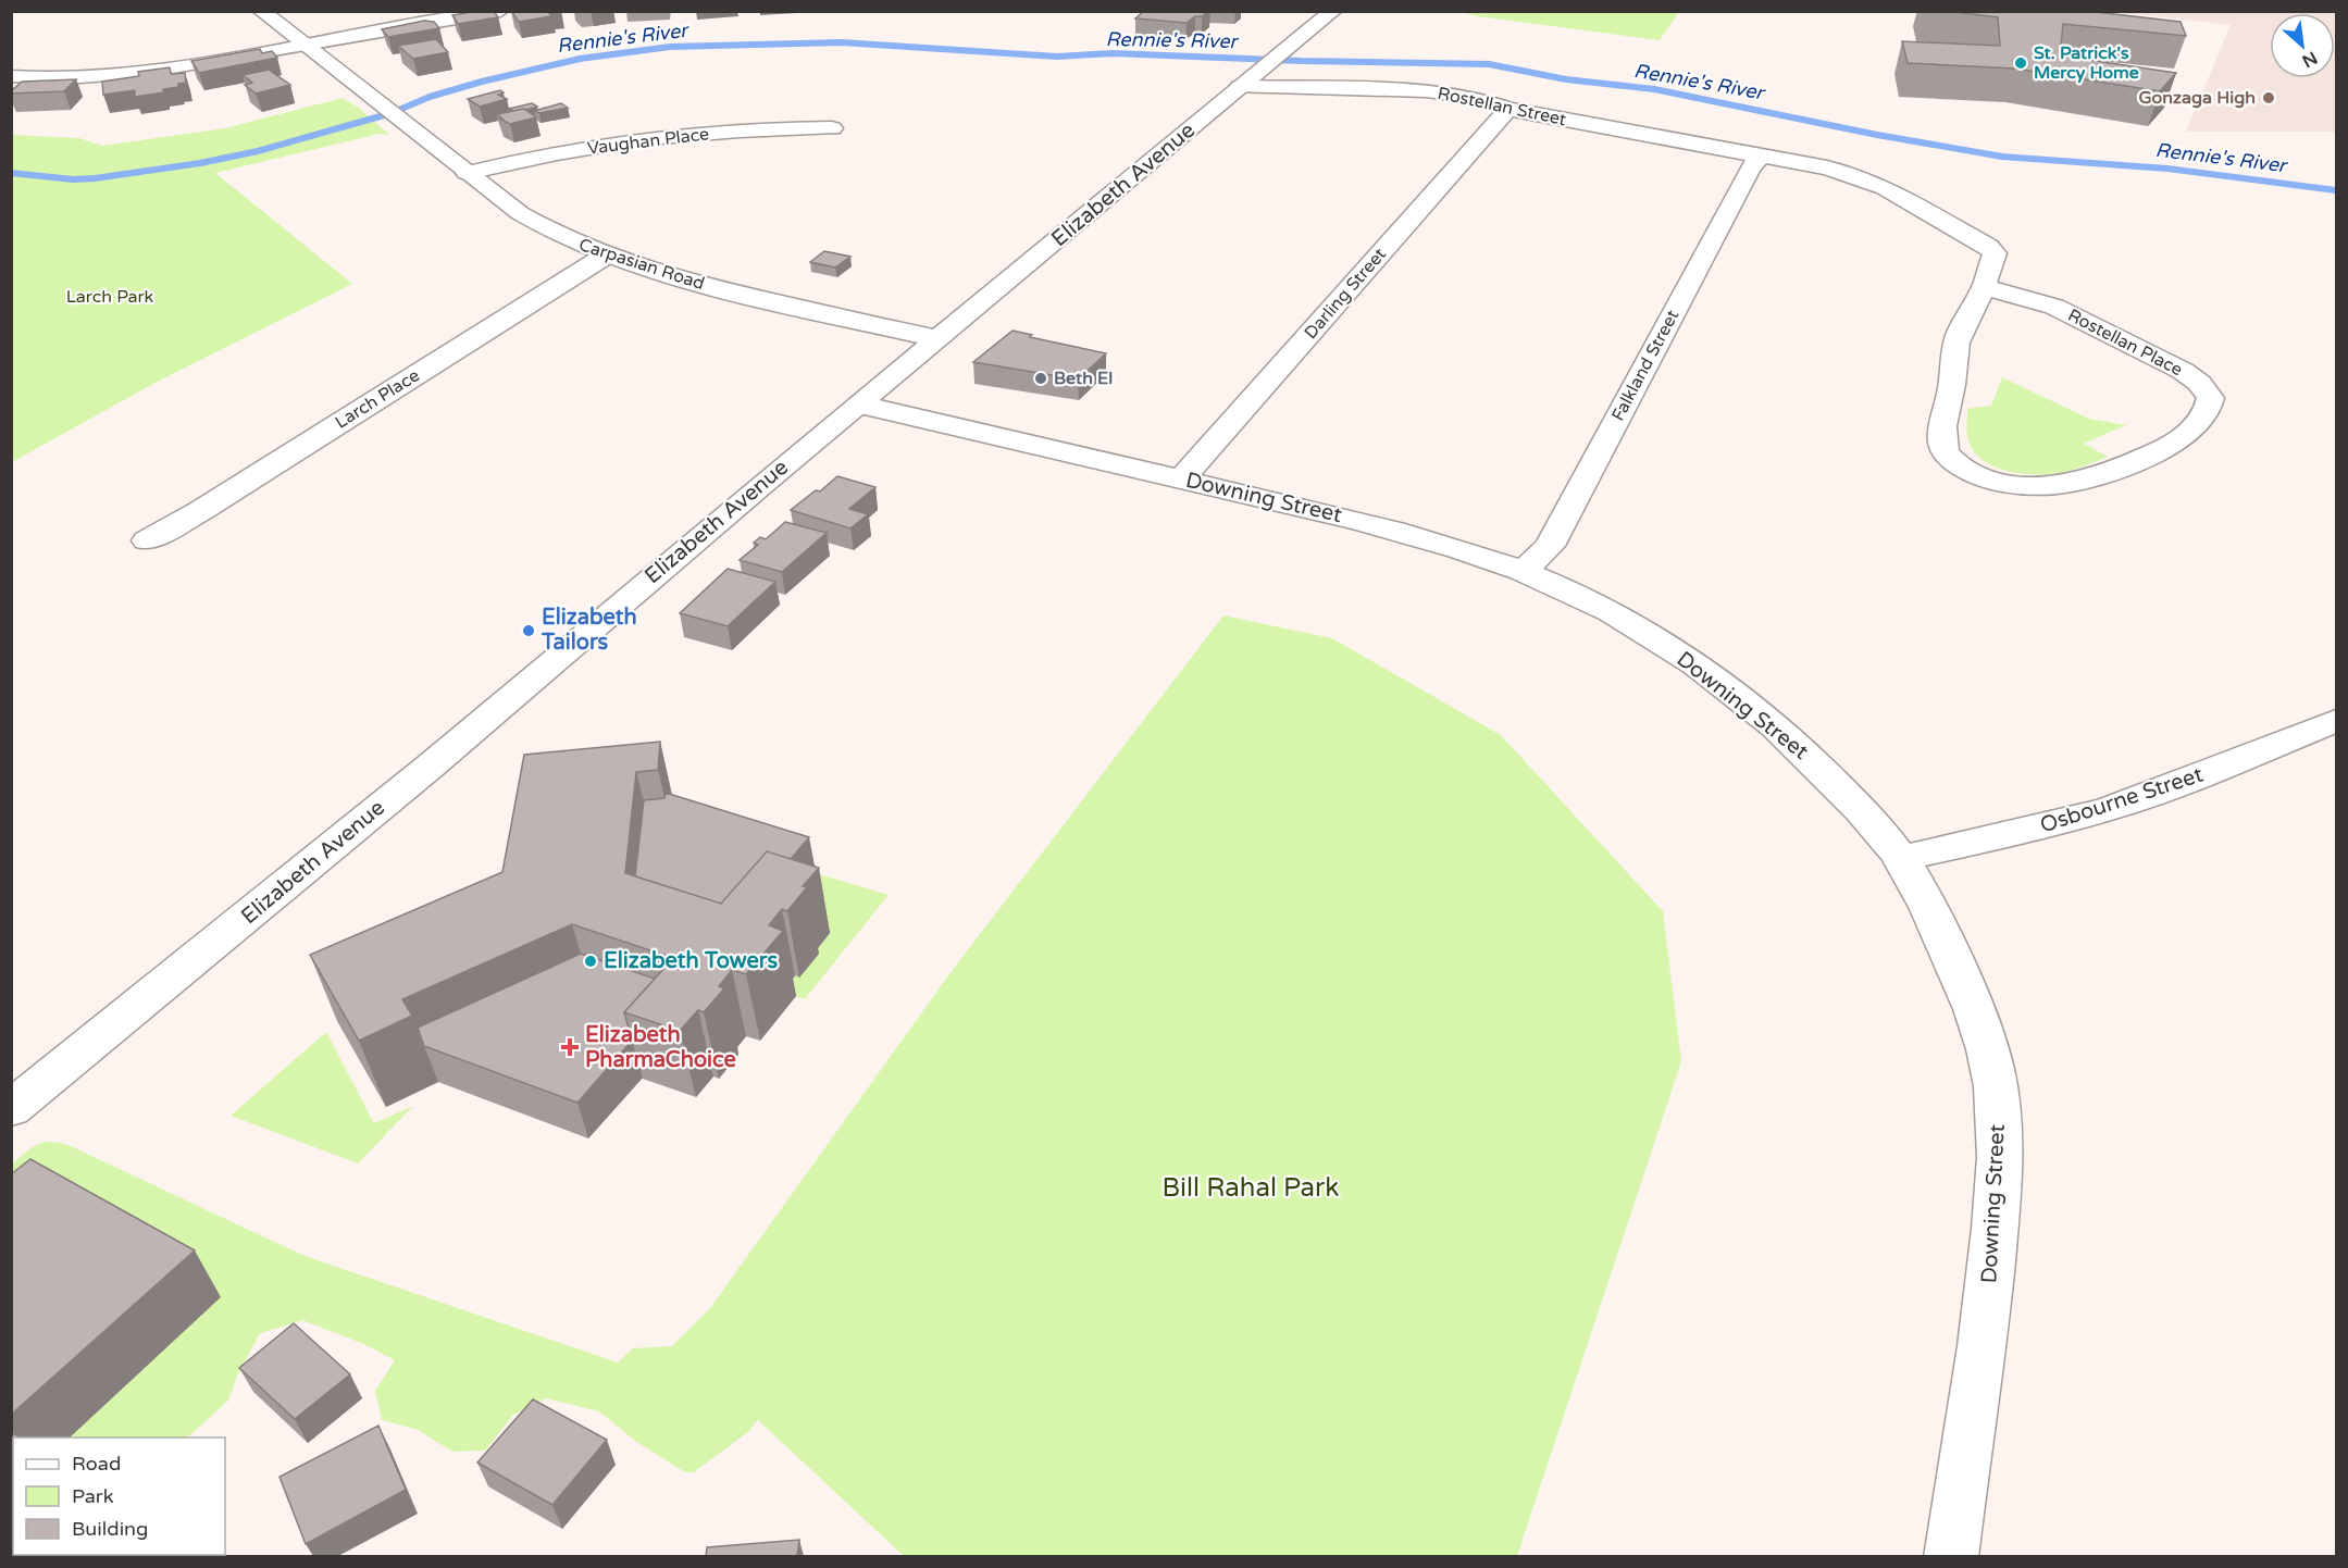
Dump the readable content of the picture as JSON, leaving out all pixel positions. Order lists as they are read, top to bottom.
{
  "streets": {
    "street": [
      "Rostellan Street",
      "Vaughan Place",
      "Elizabeth Avenue",
      "Carpasian Road",
      "Darling Street",
      "Rostellan Place",
      "Falkland Street",
      "Larch Place",
      "Downing Street",
      "Osbourne Street"
    ]
  },
  "crossings": [
    ["Rostellan Street", "Elizabeth Avenue"],
    ["Rostellan Street", "Darling Street"],
    ["Rostellan Street", "Rostellan Place"],
    ["Rostellan Street", "Falkland Street"],
    ["Vaughan Place", "Carpasian Road"],
    ["Elizabeth Avenue", "Carpasian Road"],
    ["Elizabeth Avenue", "Downing Street"],
    ["Carpasian Road", "Larch Place"],
    ["Darling Street", "Downing Street"],
    ["Rostellan Place", "Falkland Street"],
    ["Falkland Street", "Downing Street"],
    ["Downing Street", "Osbourne Street"]
  ],
  "water": ["Rennie's River"],
  "parks": ["Larch Park", "Bill Rahal Park"],
  "places": {
    "other": [
      "St. Patrick's Mercy Home",
      "Gonzaga High",
      "Beth El",
      "Elizabeth Tailors",
      "Elizabeth Towers"
    ],
    "health": ["Elizabeth PharmaChoice"]
  },
  "legend": ["Road", "Park", "Building"],
  "north": "bottom right"
}
